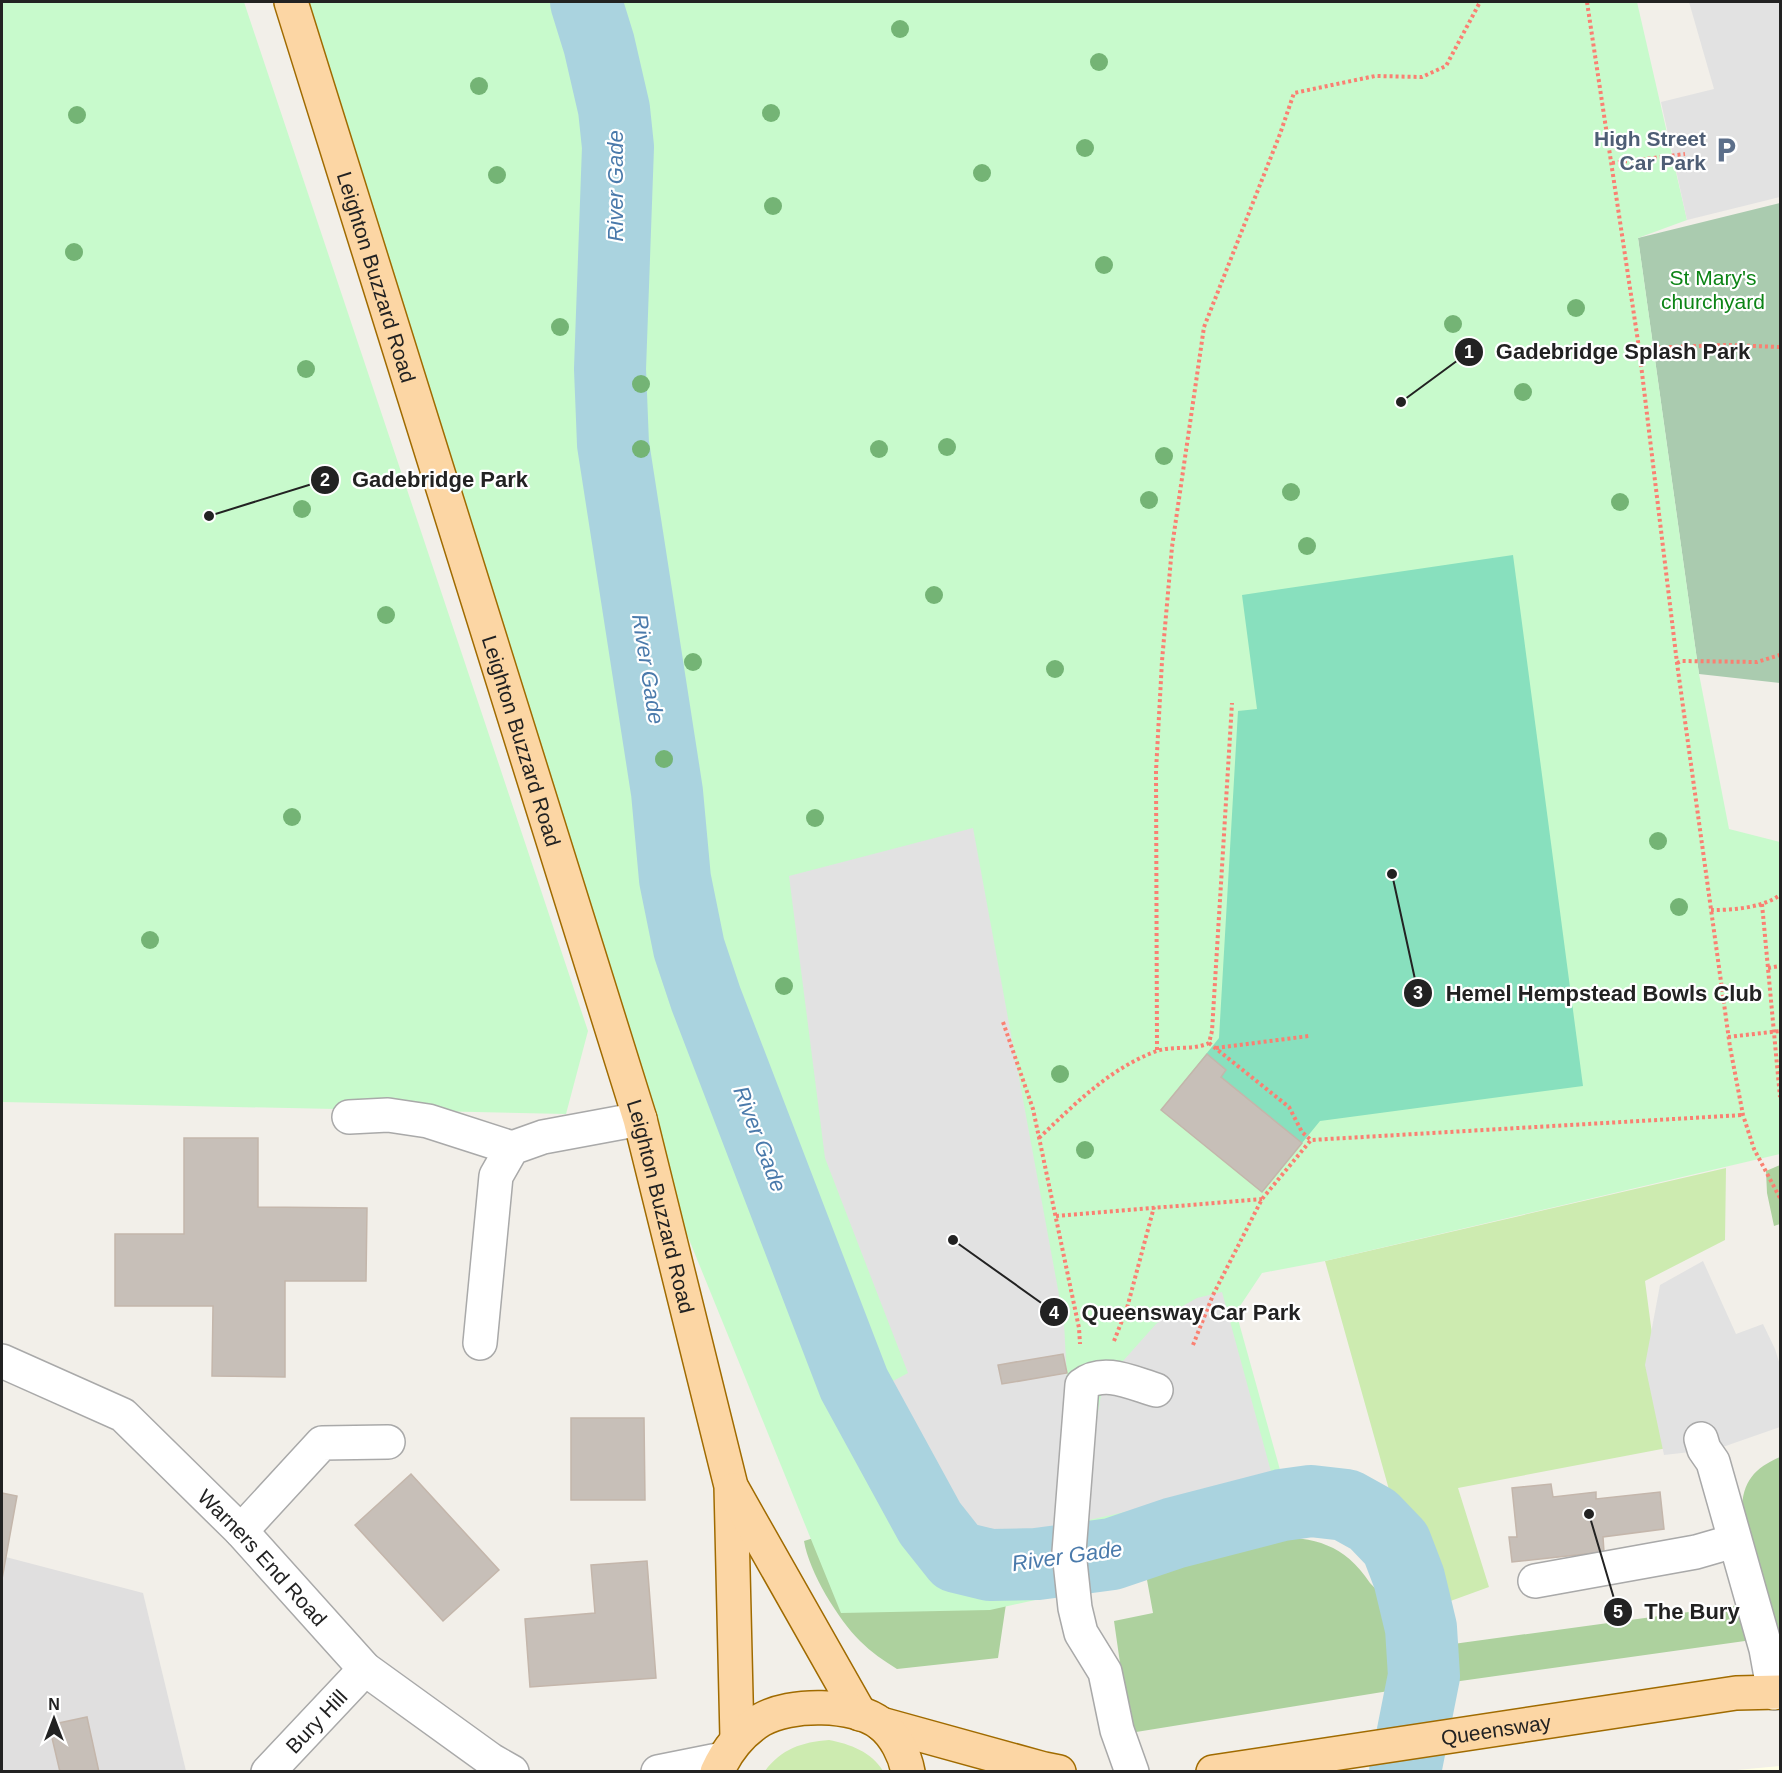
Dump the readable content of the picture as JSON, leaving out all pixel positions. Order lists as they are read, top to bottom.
{
  "streets": {
    "main road": ["Leighton Buzzard Road", "Queensway"],
    "street": ["Warners End Road", "Bury Hill"]
  },
  "crossings": [
    ["Warners End Road", "Bury Hill"]
  ],
  "water": ["River Gade"],
  "parks": ["St Mary's churchyard"],
  "places": {
    "parking": ["High Street Car Park"],
    "other": [
      "Gadebridge Splash Park",
      "Gadebridge Park",
      "Hemel Hempstead Bowls Club",
      "Queensway Car Park",
      "The Bury"
    ]
  },
  "north": "top"
}
